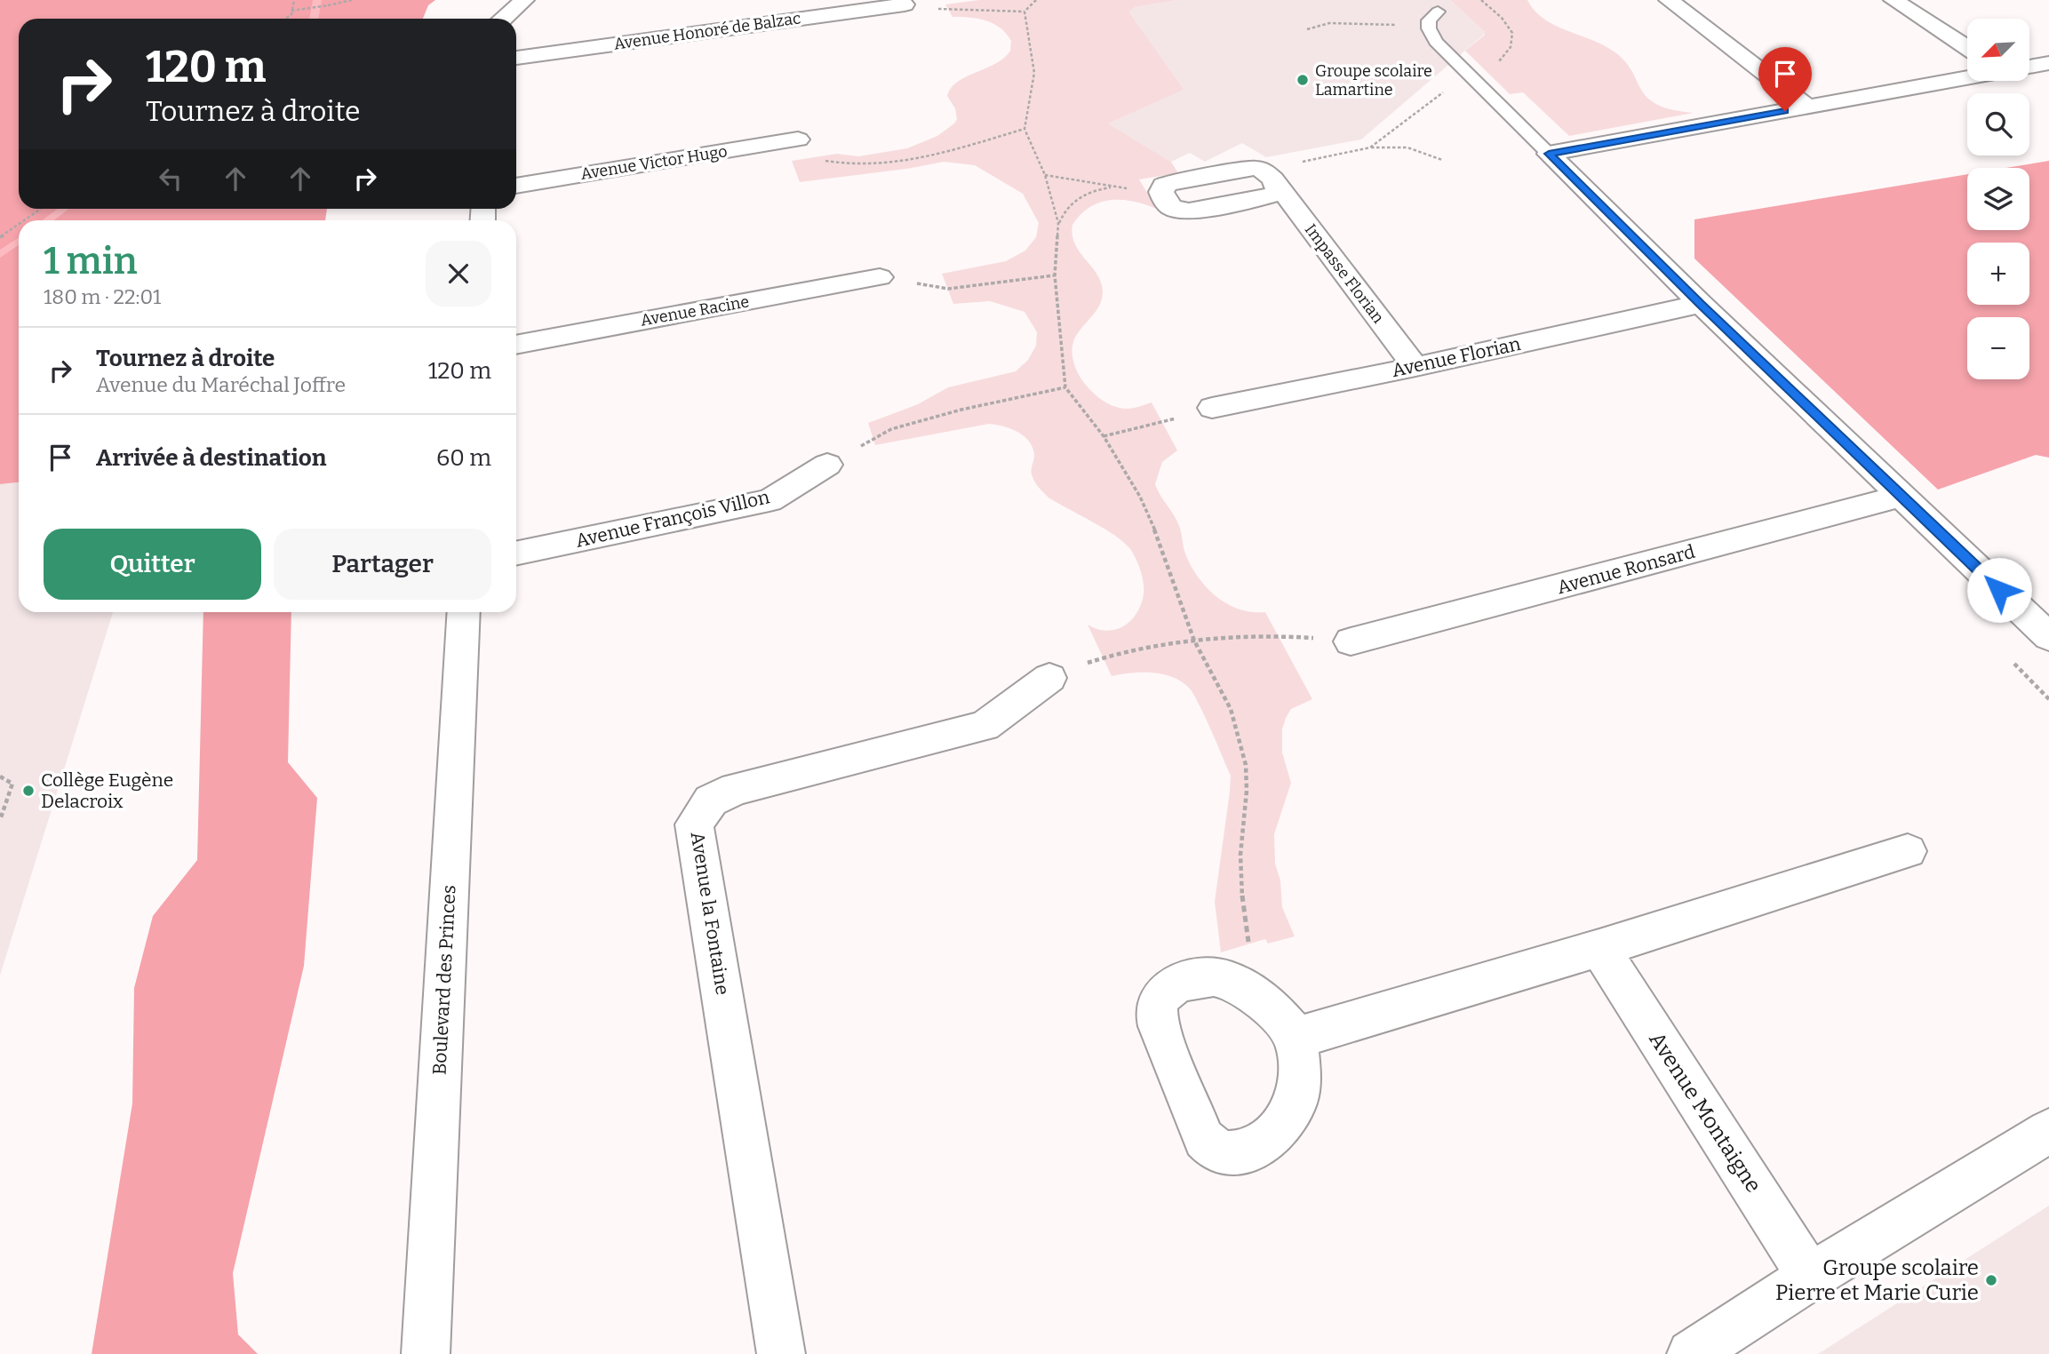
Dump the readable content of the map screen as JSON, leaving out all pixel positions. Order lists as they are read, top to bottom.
{
  "streets": {
    "street": [
      "Avenue Honoré de Balzac",
      "Avenue Victor Hugo",
      "Impasse Florian",
      "Avenue Racine",
      "Avenue Florian",
      "Avenue François Villon",
      "Avenue Ronsard",
      "Avenue la Fontaine",
      "Boulevard des Princes",
      "Avenue Montaigne"
    ]
  },
  "crossings": [
    ["Impasse Florian", "Avenue Florian"]
  ],
  "places": ["Groupe scolaire Lamartine", "Collège Eugène Delacroix", "Groupe scolaire Pierre et Marie Curie"],
  "north": "bottom left",
  "page": {
    "map_buttons": ["+", "−"],
    "turn": ["120 m", "Tournez à droite"],
    "heading": ["1 min", "180 m · 22:01"],
    "list": [
      {
        "name": "Tournez à droite",
        "note": "Avenue du Maréchal Joffre",
        "value": "120 m"
      },
      {
        "name": "Arrivée à destination",
        "value": "60 m"
      }
    ],
    "buttons": ["Quitter", "Partager"]
  }
}
